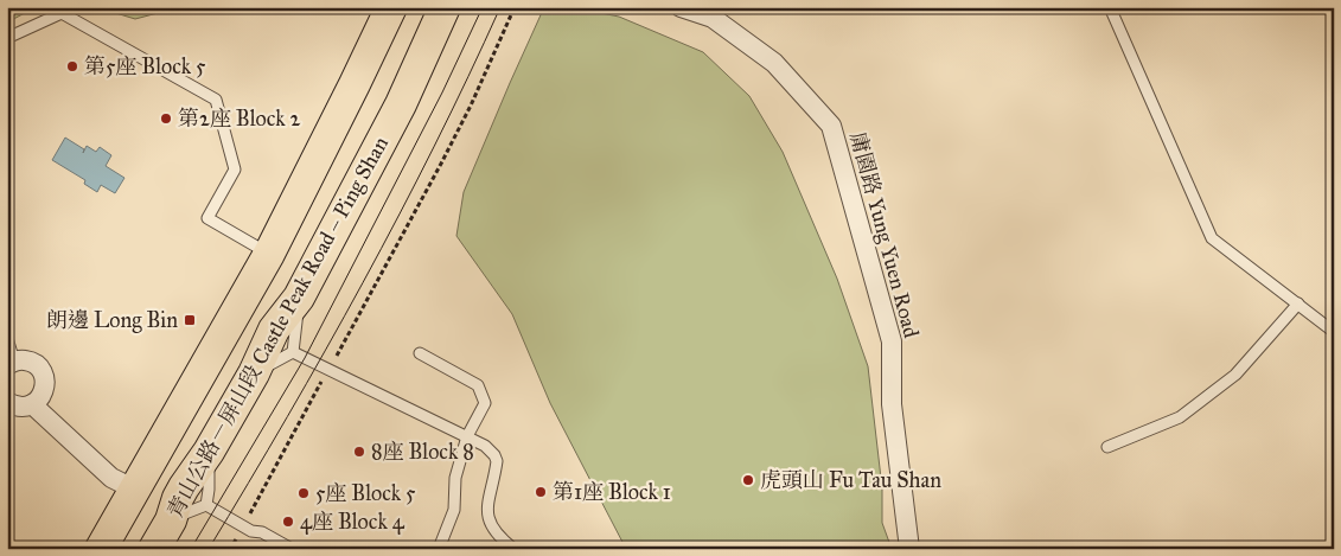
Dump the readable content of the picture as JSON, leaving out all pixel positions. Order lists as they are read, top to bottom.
{
  "streets": {
    "main road": ["青山公路－屏山段 Castle Peak Road – Ping Shan"],
    "street": ["庸園路 Yung Yuen Road"]
  },
  "places": {
    "other": [
      "第5座 Block 5",
      "第2座 Block 2",
      "8座 Block 8",
      "虎頭山 Fu Tau Shan",
      "第1座 Block 1",
      "5座 Block 5",
      "4座 Block 4"
    ],
    "transit": ["朗邊 Long Bin"]
  }
}
